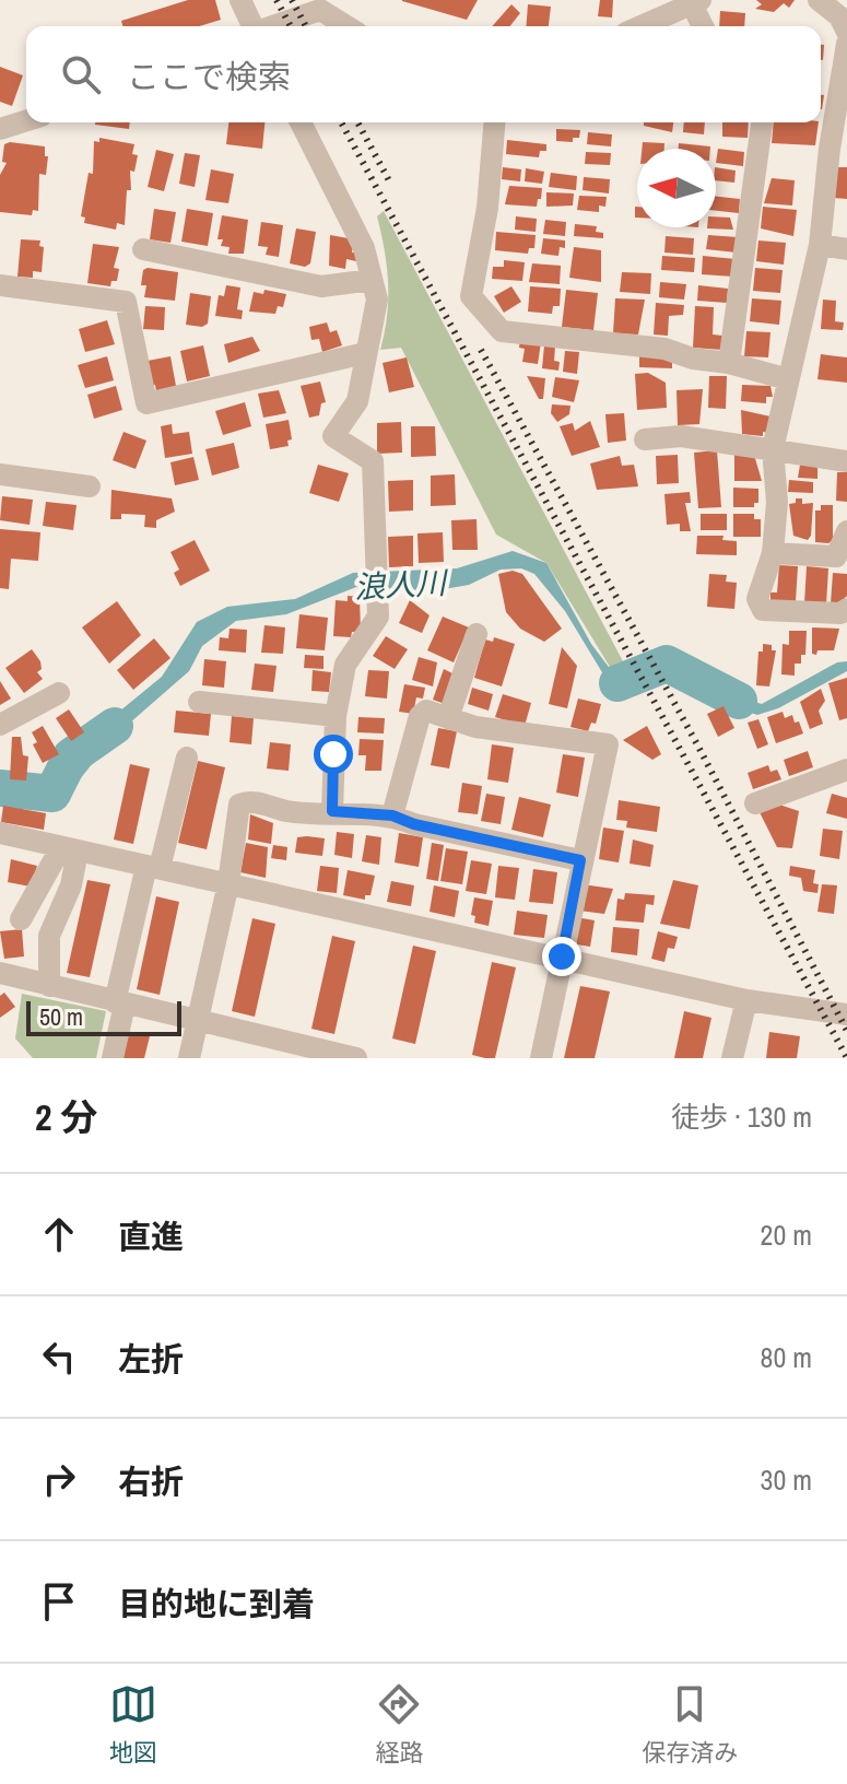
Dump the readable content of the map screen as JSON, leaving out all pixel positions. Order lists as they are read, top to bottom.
{
  "water": ["浪人川"],
  "scale_bar": "50 m",
  "north": "left",
  "page": {
    "search": "ここで検索",
    "scale": "50 m",
    "heading": ["2 分", "徒歩 · 130 m"],
    "list": [
      ["直進", "20 m"],
      ["左折", "80 m"],
      ["右折", "30 m"],
      "目的地に到着"
    ],
    "nav": ["地図", "経路", "保存済み"]
  }
}
